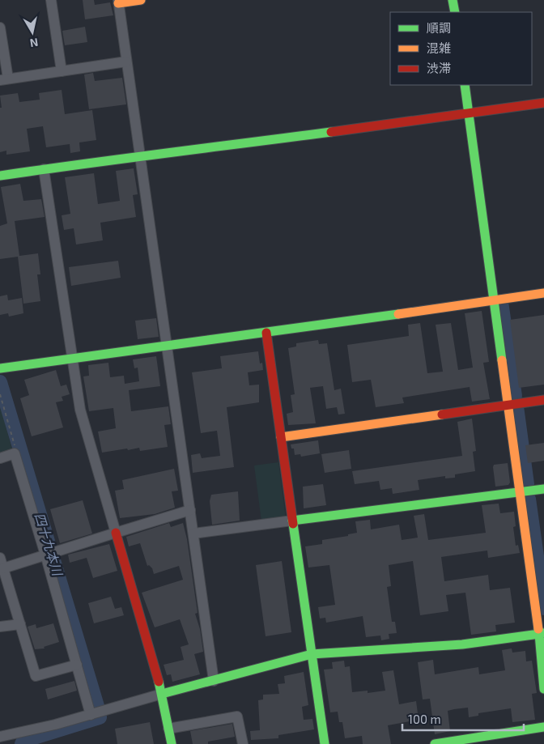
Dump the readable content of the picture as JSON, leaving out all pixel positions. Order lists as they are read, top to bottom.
{
  "water": ["四十九本川"],
  "legend": ["順調", "混雑", "渋滞"],
  "scale_bar": "100 m",
  "north": "bottom"
}
